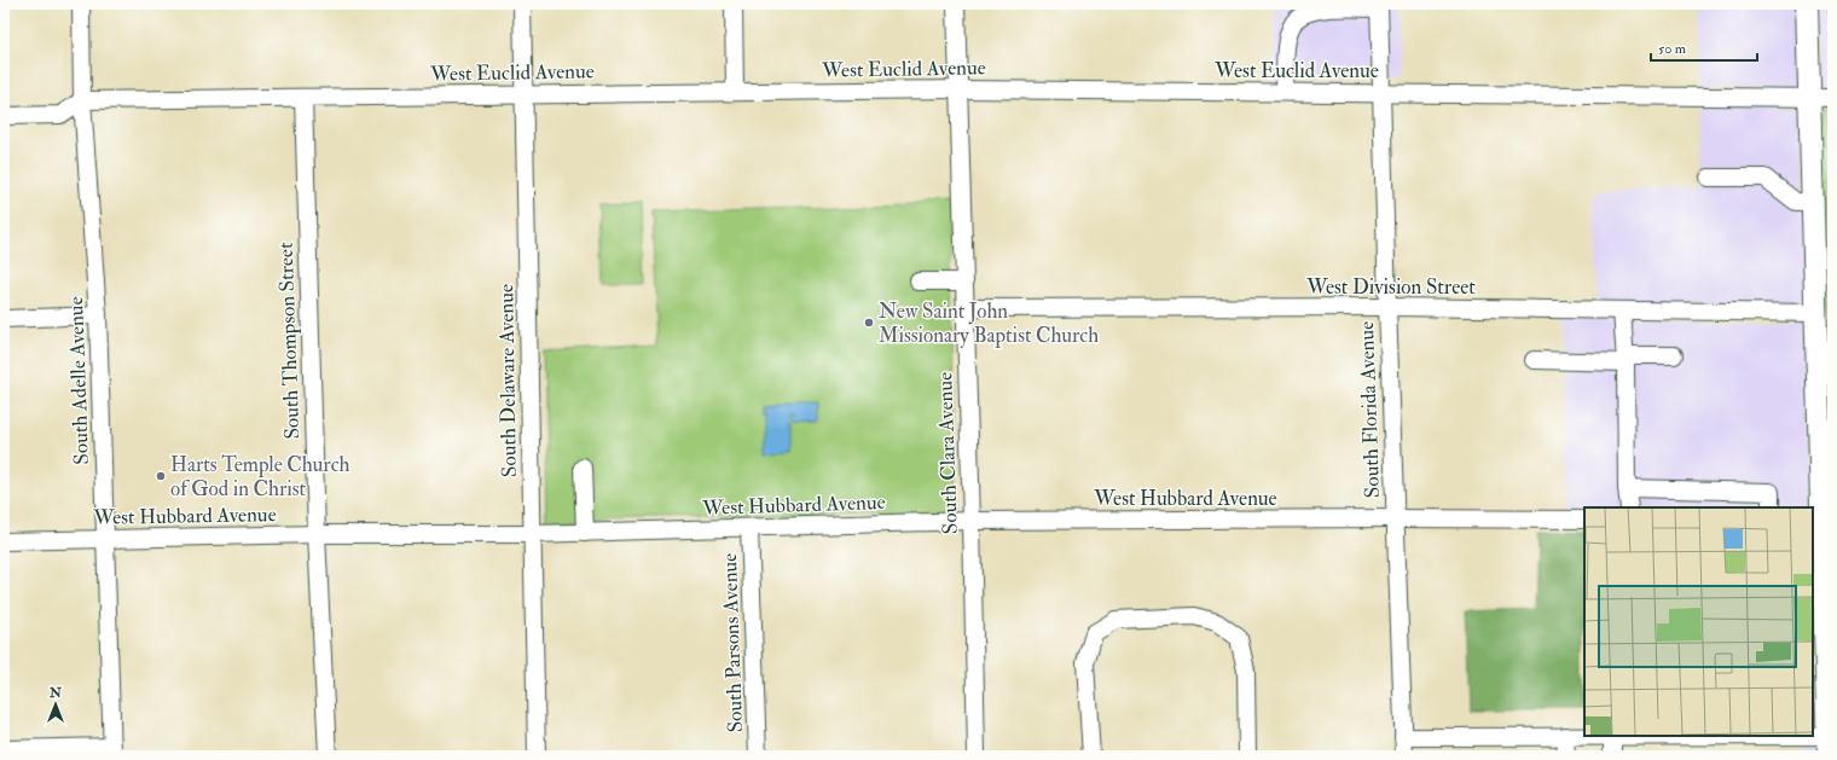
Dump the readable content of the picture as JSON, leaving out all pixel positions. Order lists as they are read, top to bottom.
{
  "streets": {
    "street": [
      "West Euclid Avenue",
      "West Division Street",
      "South Thompson Street",
      "South Adelle Avenue",
      "South Delaware Avenue",
      "South Florida Avenue",
      "South Clara Avenue",
      "West Hubbard Avenue",
      "South Parsons Avenue"
    ]
  },
  "crossings": [
    ["West Euclid Avenue", "South Thompson Street"],
    ["West Euclid Avenue", "South Adelle Avenue"],
    ["West Euclid Avenue", "South Delaware Avenue"],
    ["West Euclid Avenue", "South Florida Avenue"],
    ["West Euclid Avenue", "South Clara Avenue"],
    ["West Division Street", "South Florida Avenue"],
    ["West Division Street", "South Clara Avenue"],
    ["South Thompson Street", "West Hubbard Avenue"],
    ["South Adelle Avenue", "West Hubbard Avenue"],
    ["South Delaware Avenue", "West Hubbard Avenue"],
    ["South Florida Avenue", "West Hubbard Avenue"],
    ["South Clara Avenue", "West Hubbard Avenue"],
    ["West Hubbard Avenue", "South Parsons Avenue"]
  ],
  "places": ["New Saint John Missionary Baptist Church", "Harts Temple Church of God in Christ"],
  "scale_bar": "50 m",
  "north": "top"
}
